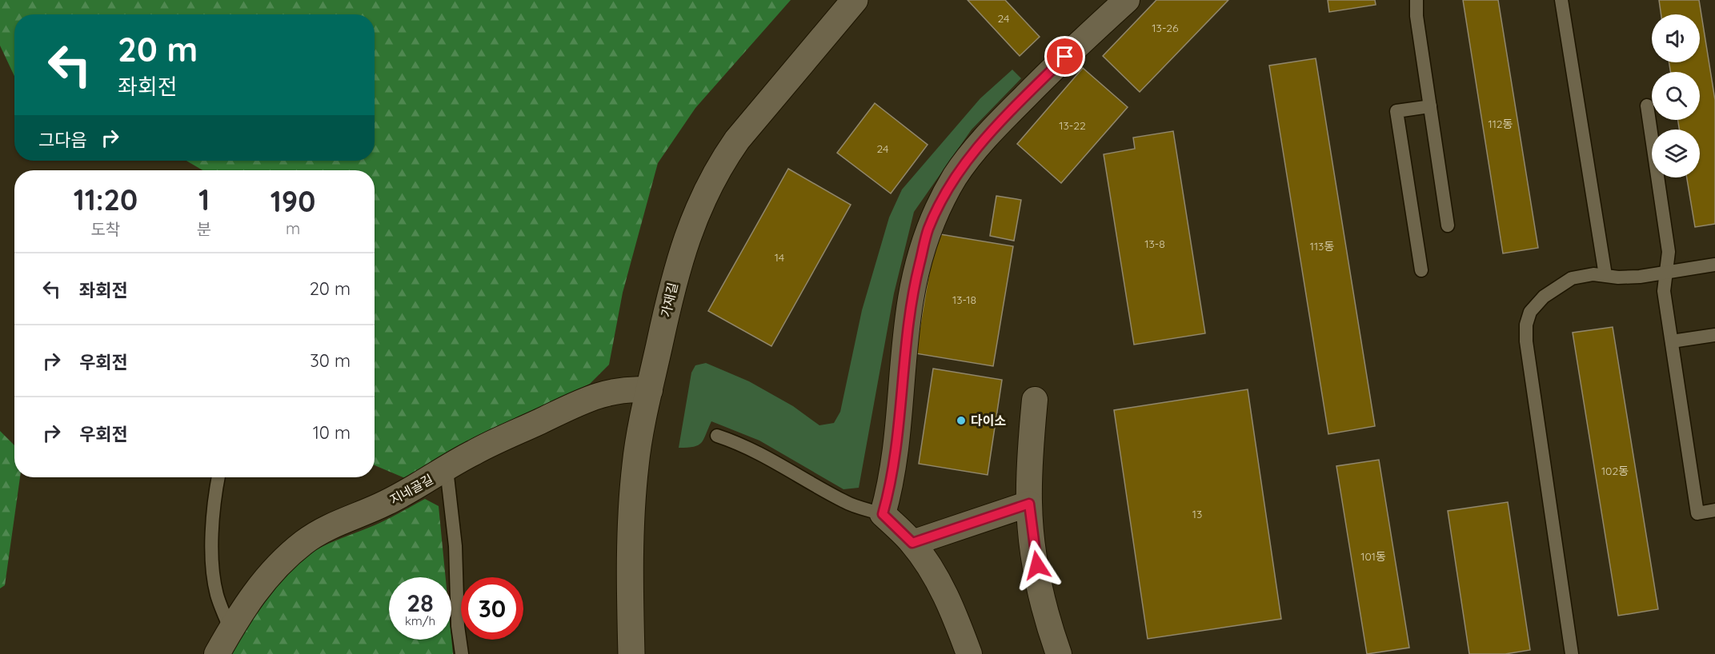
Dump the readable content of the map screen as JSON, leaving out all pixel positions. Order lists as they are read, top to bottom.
{
  "streets": {
    "street": ["가재길", "지네골길"]
  },
  "crossings": [
    ["가재길", "지네골길"]
  ],
  "places": ["다이소"],
  "house_numbers": [
    "24",
    "13-26",
    "112동",
    "13-22",
    "24",
    "13-8",
    "113동",
    "14",
    "13-18",
    "102동",
    "13",
    "101동"
  ],
  "page": {
    "turn": ["20 m", "좌회전"],
    "then": "그다음",
    "eta": [
      "11:20",
      "도착",
      "1",
      "분",
      "190",
      "m"
    ],
    "list": [
      {
        "name": "좌회전",
        "value": "20 m"
      },
      {
        "name": "우회전",
        "value": "30 m"
      },
      {
        "name": "우회전",
        "value": "10 m"
      }
    ],
    "speed": "28 km/h",
    "limit": "30"
  }
}
